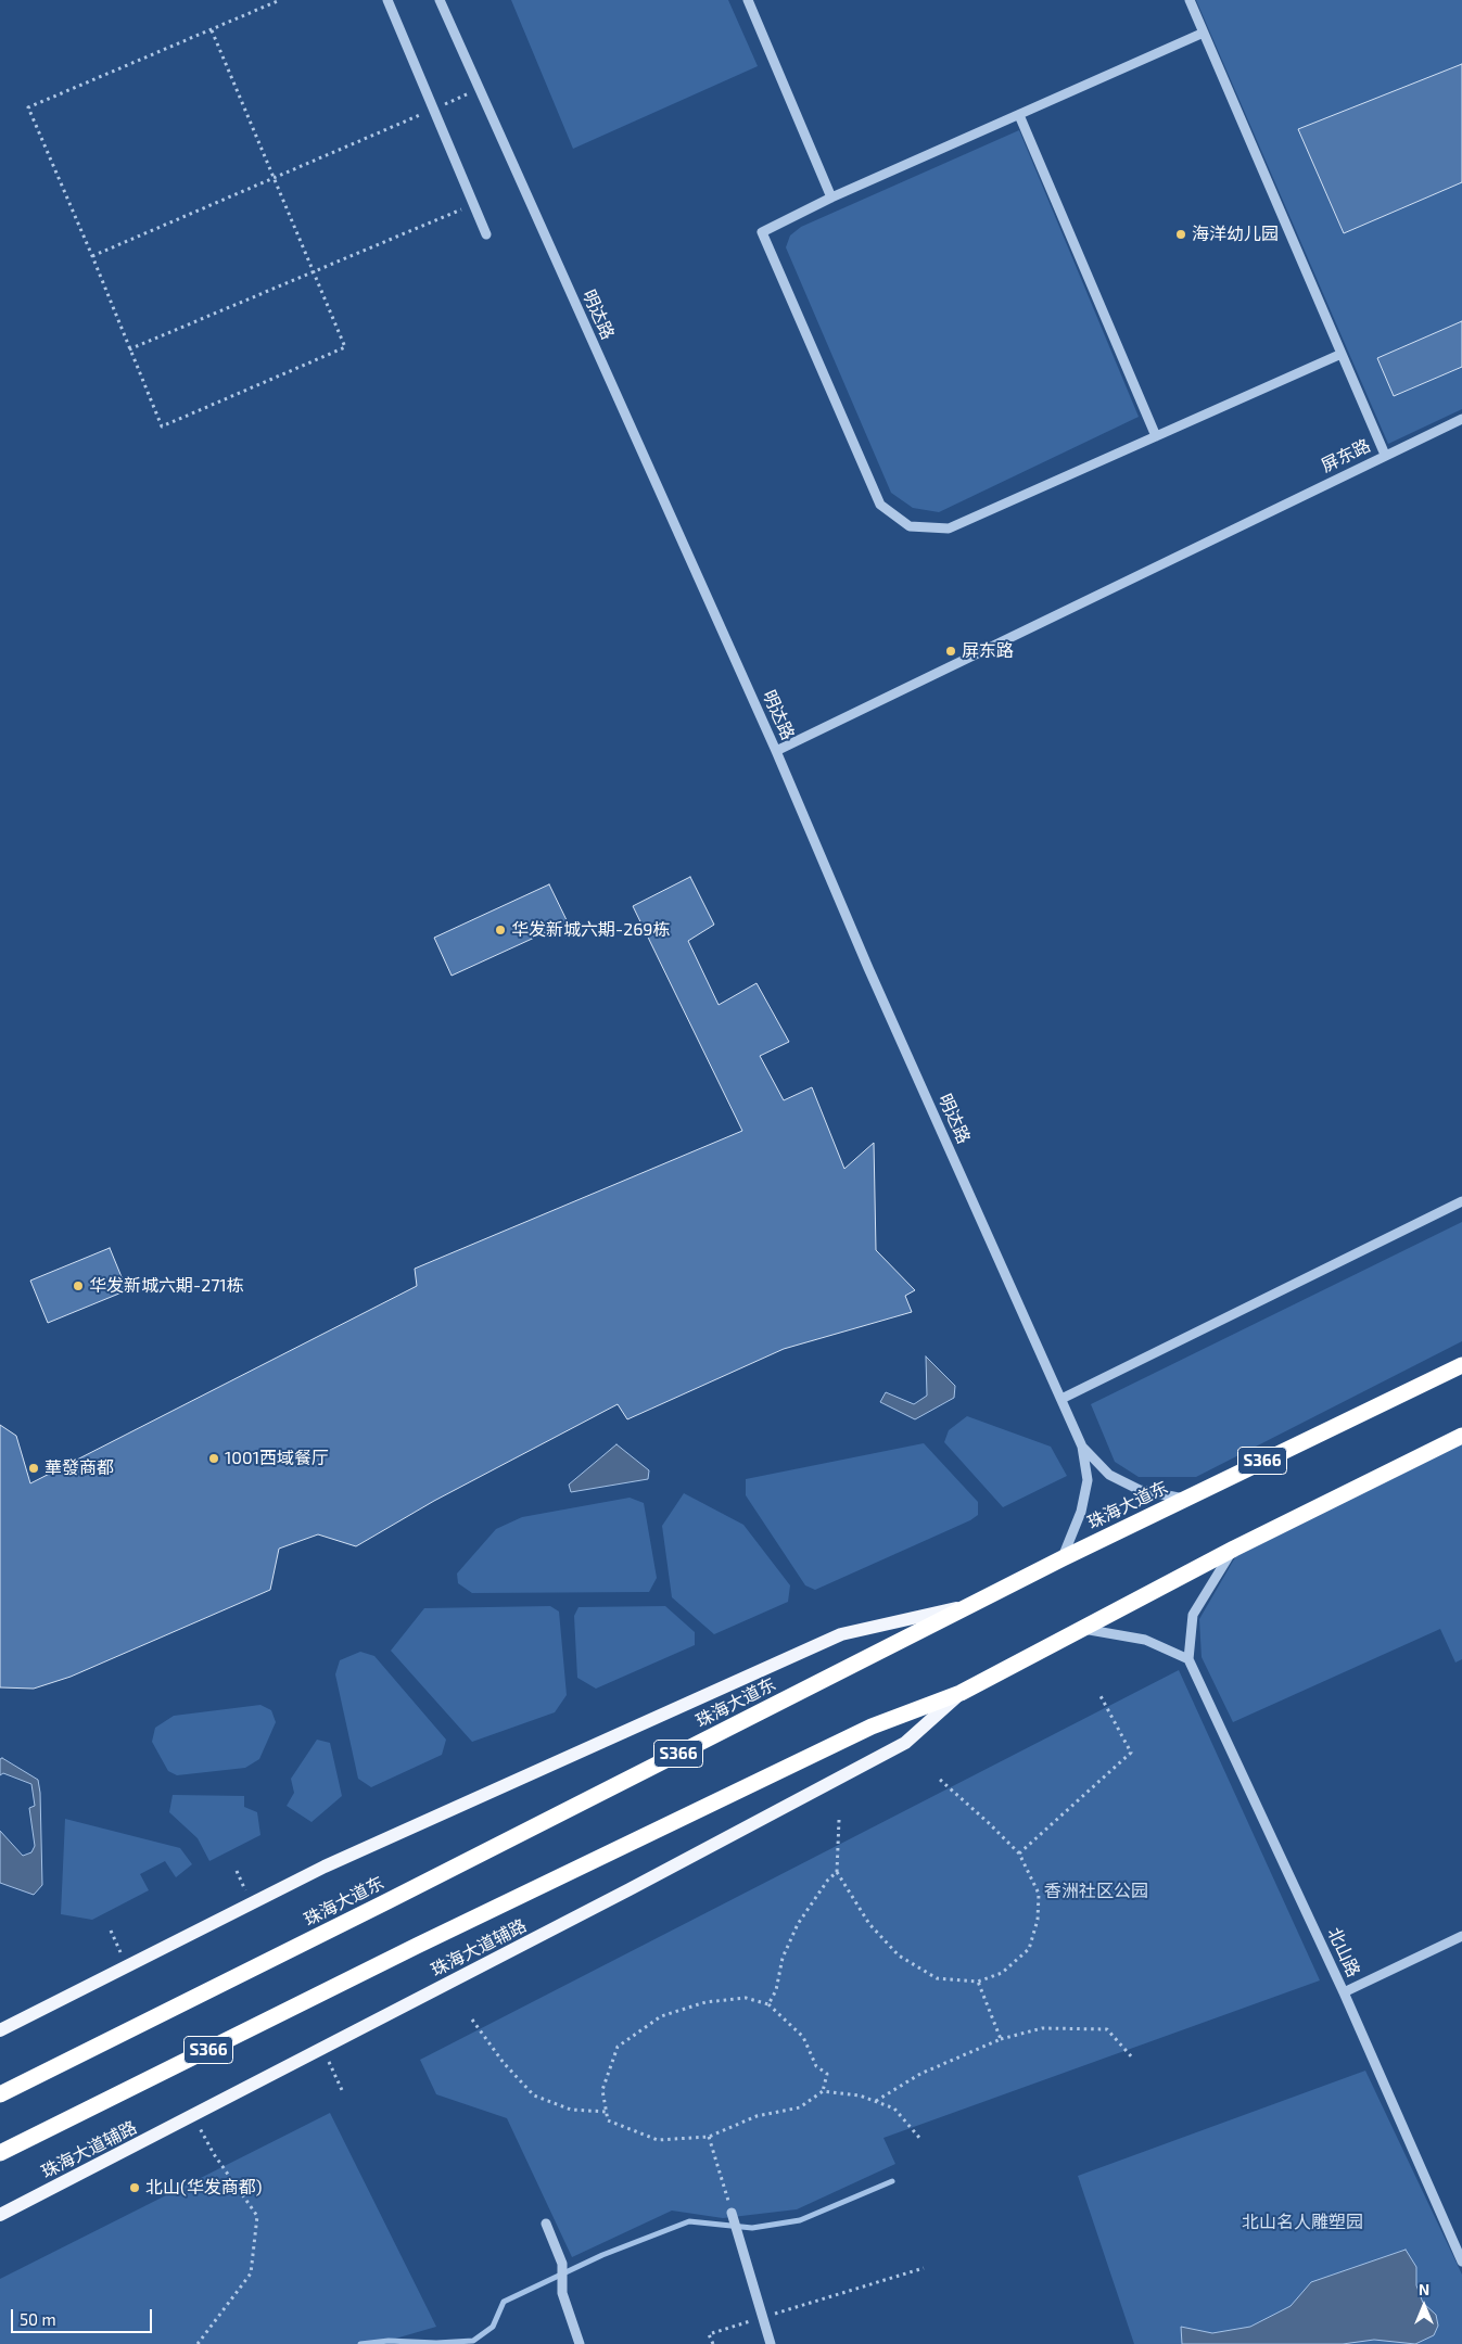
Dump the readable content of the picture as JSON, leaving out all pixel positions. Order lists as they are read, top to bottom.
{
  "streets": {
    "highway": ["S366", "珠海大道东"],
    "main road": ["珠海大道辅路"],
    "street": ["明达路", "屏东路", "北山路"]
  },
  "crossings": [
    ["明达路", "屏东路"],
    ["明达路", "珠海大道东"],
    ["S366", "珠海大道辅路"]
  ],
  "parks": ["香洲社区公园", "北山名人雕塑园"],
  "places": [
    "海洋幼儿园",
    "屏东路",
    "华发新城六期-269栋",
    "华发新城六期-271栋",
    "1001西域餐厅",
    "華發商都",
    "北山(华发商都)"
  ],
  "scale_bar": "50 m",
  "north": "top"
}
